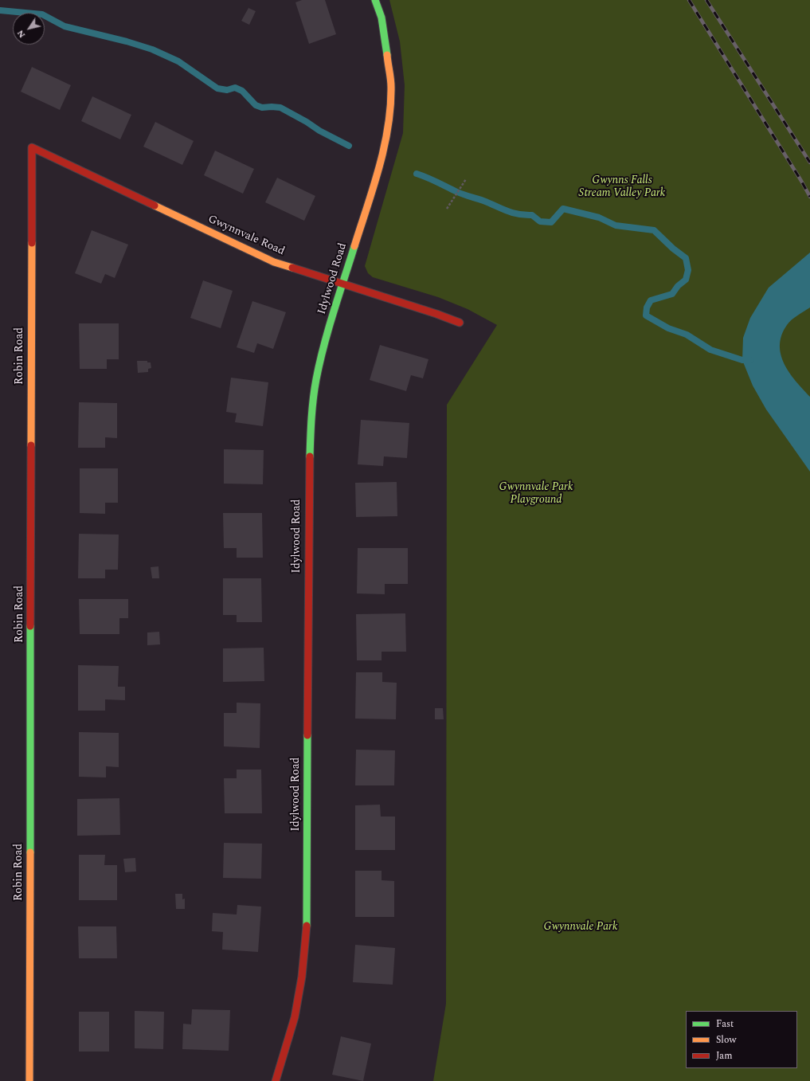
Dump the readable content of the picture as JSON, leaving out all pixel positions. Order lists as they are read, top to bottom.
{
  "streets": {
    "street": ["Gwynnvale Road", "Idylwood Road", "Robin Road"]
  },
  "crossings": [
    ["Gwynnvale Road", "Idylwood Road"],
    ["Gwynnvale Road", "Robin Road"]
  ],
  "parks": ["Gwynns Falls Stream Valley Park", "Gwynnvale Park Playground", "Gwynnvale Park"],
  "legend": ["Fast", "Slow", "Jam"],
  "north": "bottom left"
}
